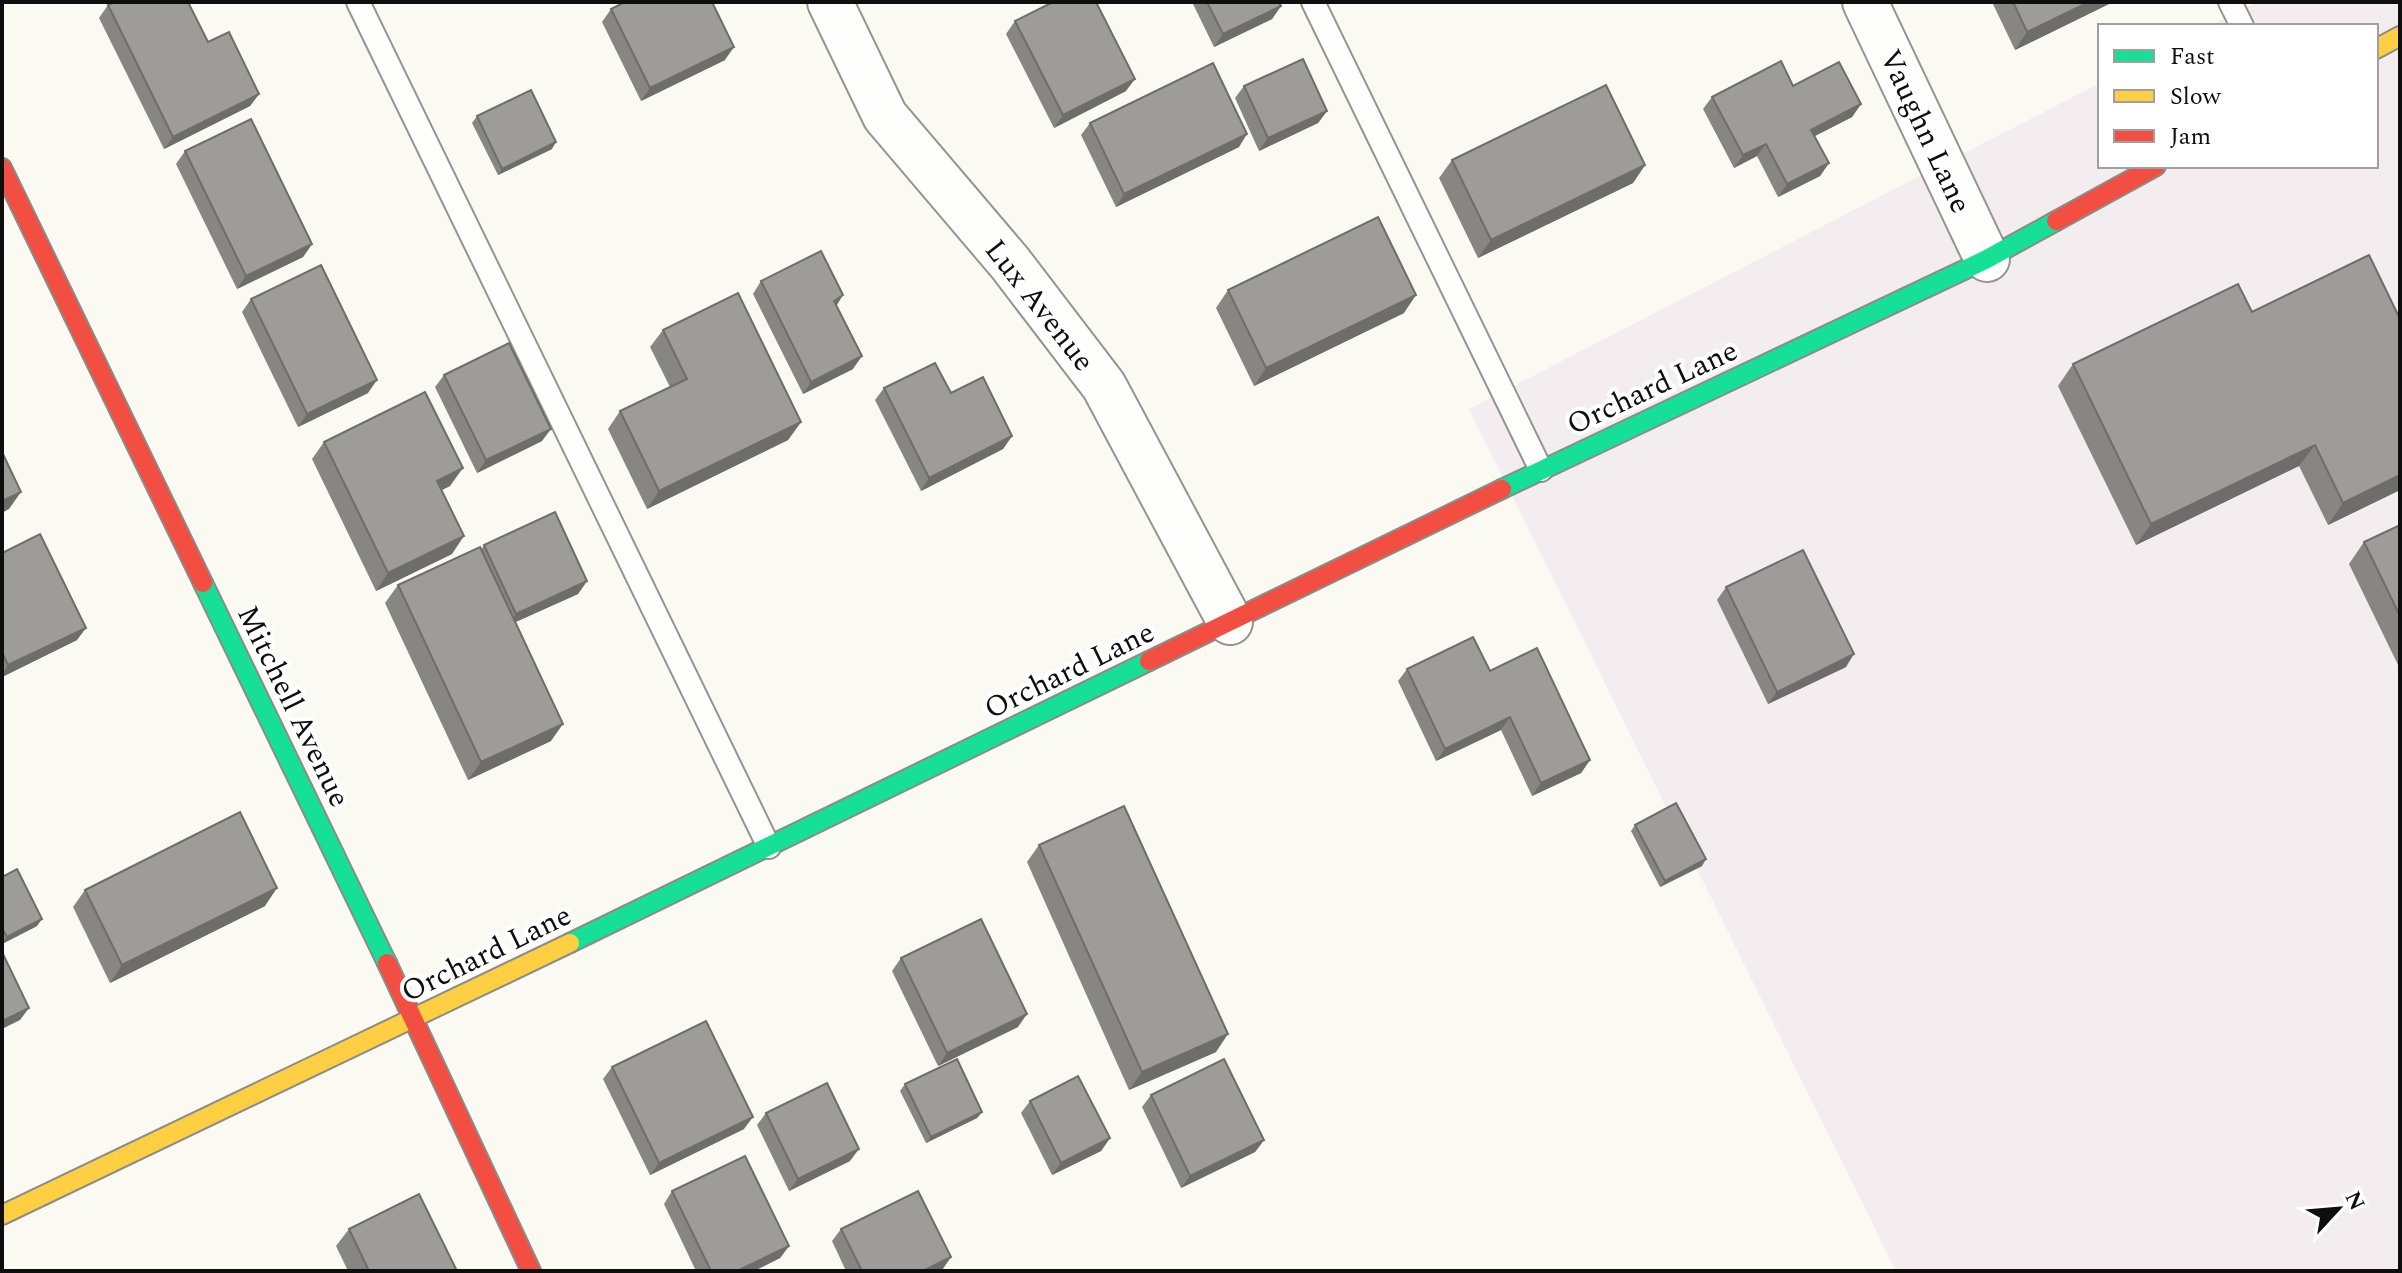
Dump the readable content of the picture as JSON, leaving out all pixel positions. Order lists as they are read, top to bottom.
{
  "streets": {
    "street": [
      "Vaughn Lane",
      "Lux Avenue",
      "Orchard Lane",
      "Mitchell Avenue"
    ]
  },
  "crossings": [
    ["Vaughn Lane", "Orchard Lane"],
    ["Lux Avenue", "Orchard Lane"],
    ["Orchard Lane", "Mitchell Avenue"]
  ],
  "legend": ["Fast", "Slow", "Jam"],
  "north": "top right"
}
